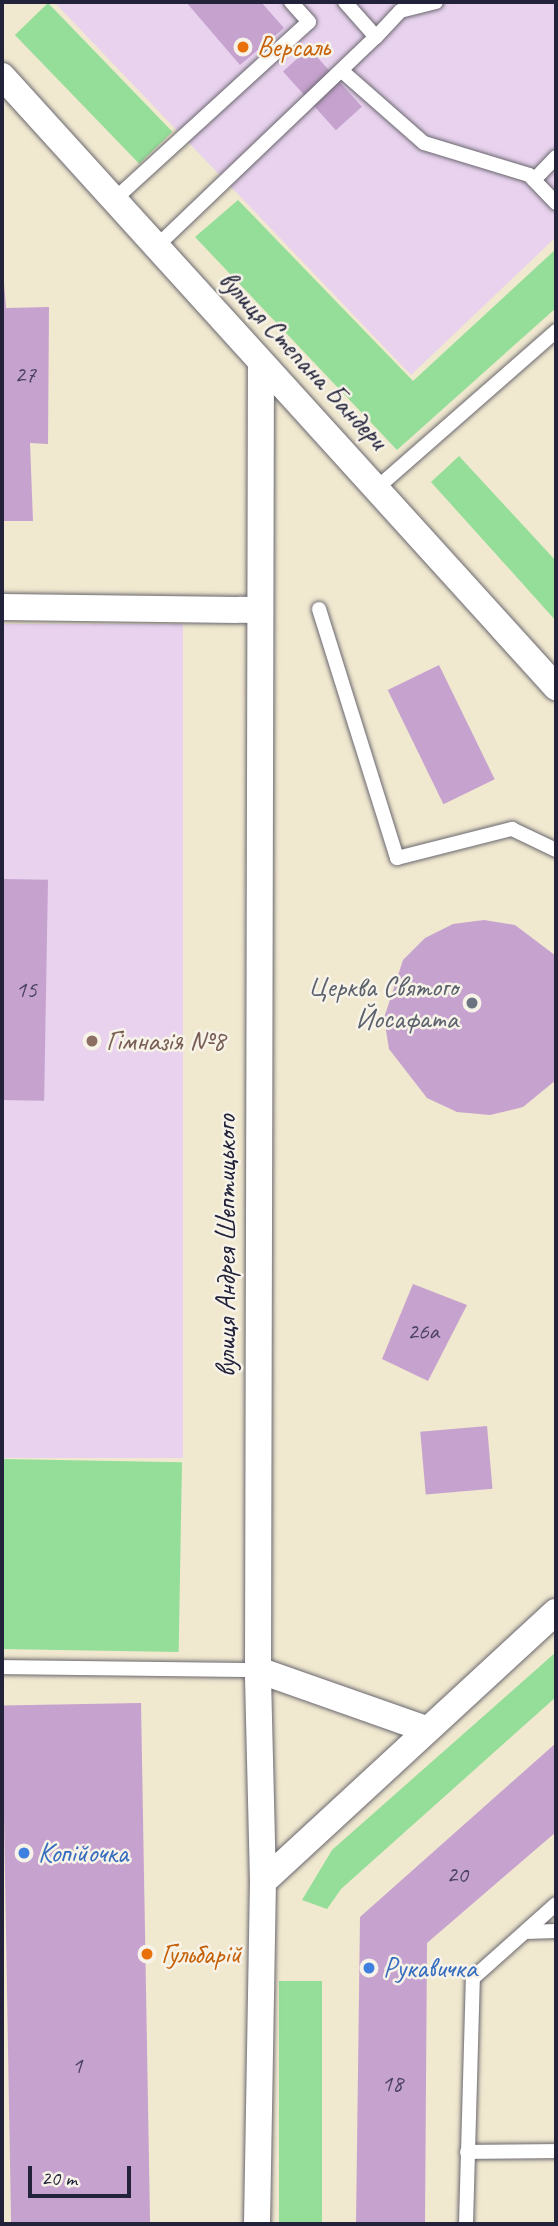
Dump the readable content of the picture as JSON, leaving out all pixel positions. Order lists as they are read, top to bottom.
{
  "streets": {
    "street": ["вулиця Степана Бандери", "вулиця Андрея Шептицького"]
  },
  "crossings": [
    ["вулиця Степана Бандери", "вулиця Андрея Шептицького"]
  ],
  "places": [
    "Версаль",
    "Церква Святого Йосафата",
    "Гімназія №8",
    "Копійочка",
    "Гульбарій",
    "Рукавичка"
  ],
  "house_numbers": [
    "27",
    "15",
    "26а",
    "20",
    "1",
    "18"
  ],
  "scale_bar": "20 m"
}
